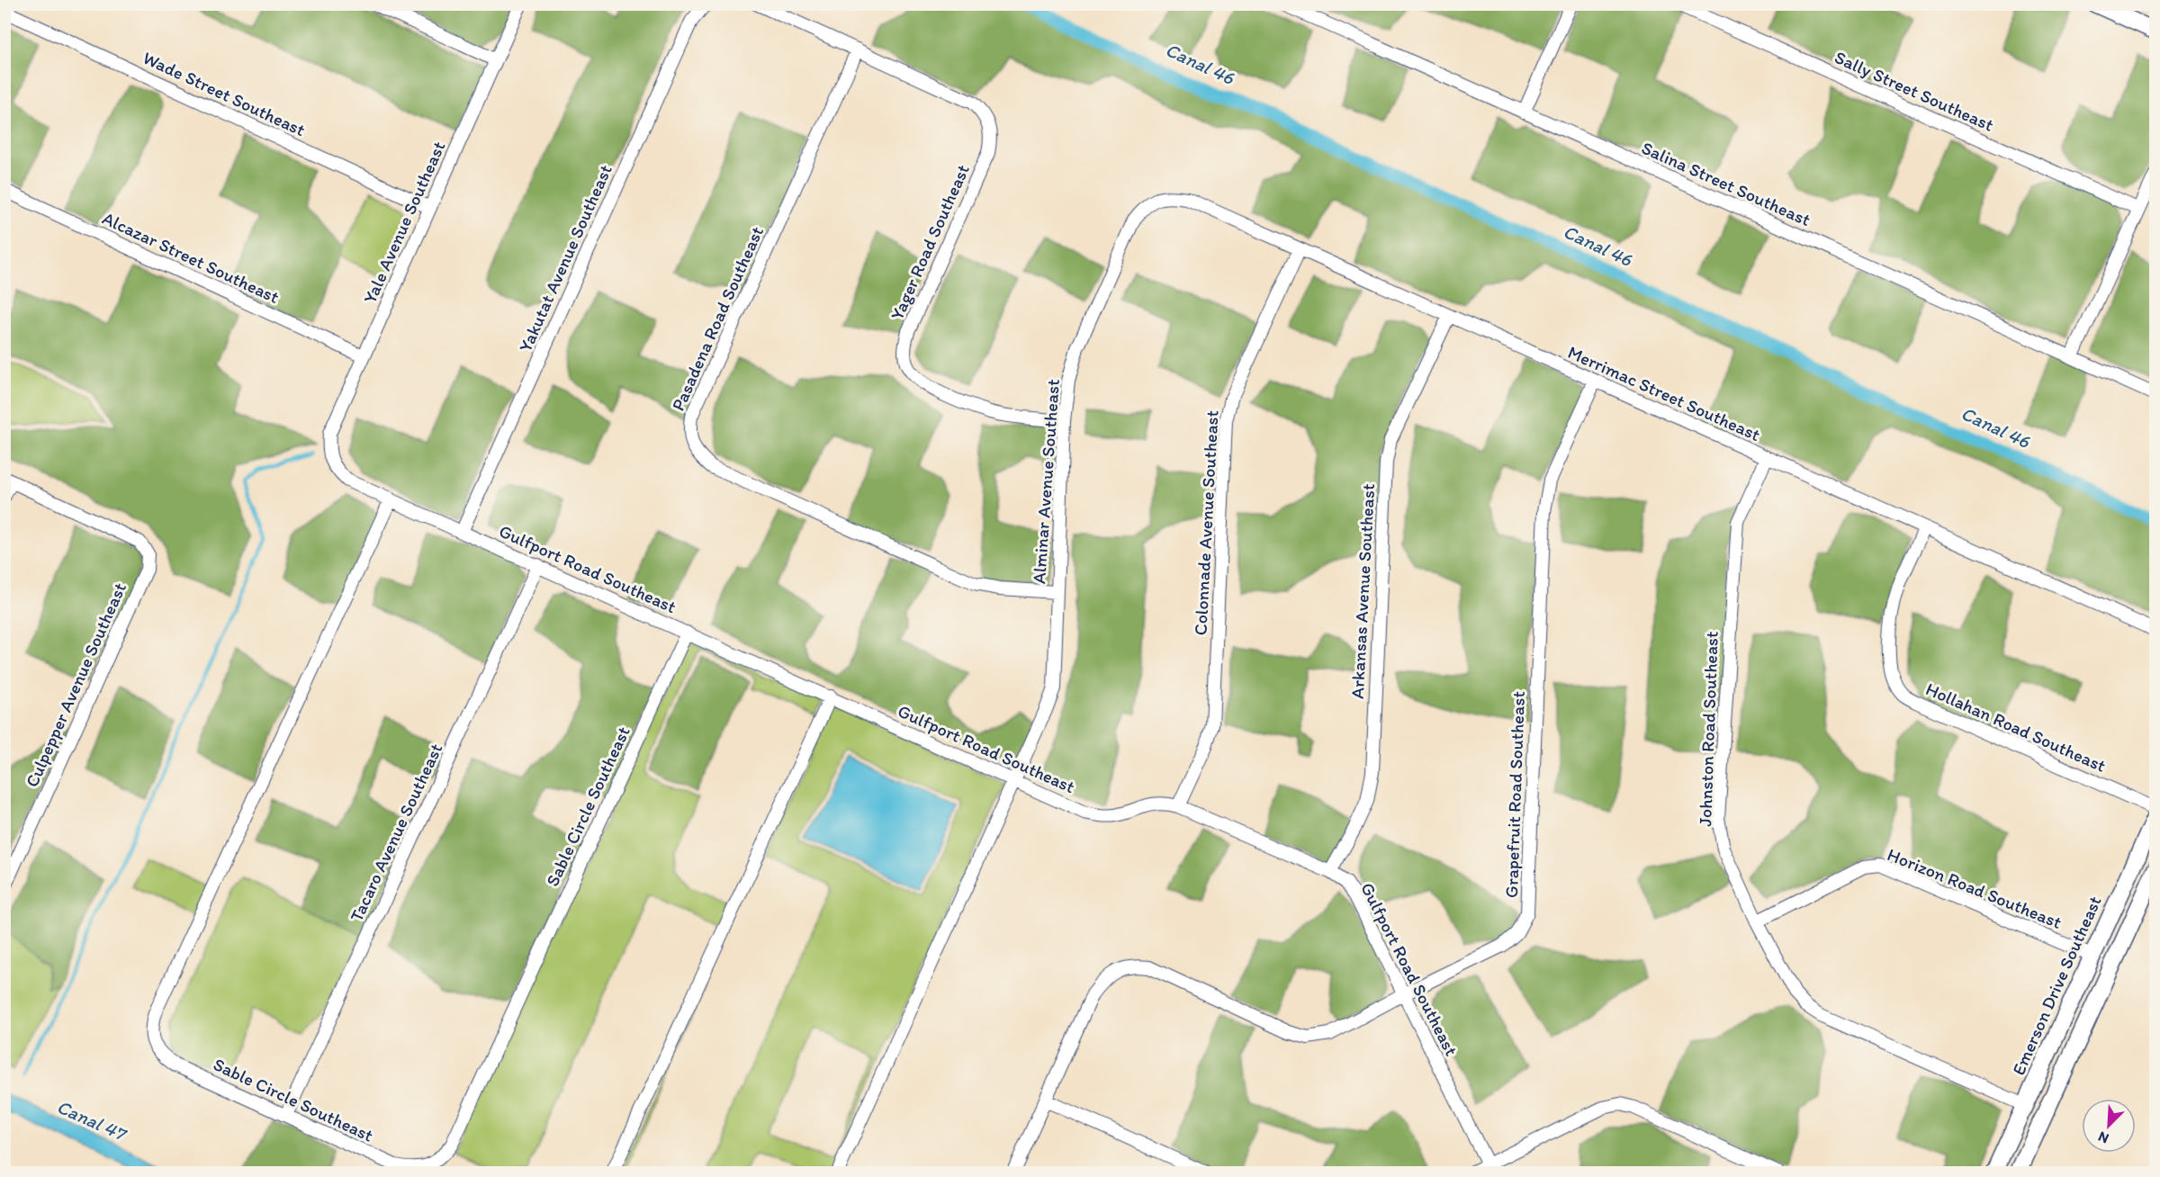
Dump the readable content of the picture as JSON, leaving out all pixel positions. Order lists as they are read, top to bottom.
{
  "streets": {
    "street": [
      "Sally Street Southeast",
      "Wade Street Southeast",
      "Salina Street Southeast",
      "Yale Avenue Southeast",
      "Yager Road Southeast",
      "Alcazar Street Southeast",
      "Yakutat Avenue Southeast",
      "Pasadena Road Southeast",
      "Merrimac Street Southeast",
      "Alminar Avenue Southeast",
      "Colonnade Avenue Southeast",
      "Gulfport Road Southeast",
      "Arkansas Avenue Southeast",
      "Culpepper Avenue Southeast",
      "Hollahan Road Southeast",
      "Johnston Road Southeast",
      "Grapefruit Road Southeast",
      "Sable Circle Southeast",
      "Tacaro Avenue Southeast",
      "Horizon Road Southeast",
      "Emerson Drive Southeast"
    ]
  },
  "crossings": [
    ["Wade Street Southeast", "Yale Avenue Southeast"],
    ["Yale Avenue Southeast", "Alcazar Street Southeast"],
    ["Yale Avenue Southeast", "Gulfport Road Southeast"],
    ["Yager Road Southeast", "Pasadena Road Southeast"],
    ["Yager Road Southeast", "Alminar Avenue Southeast"],
    ["Yakutat Avenue Southeast", "Gulfport Road Southeast"],
    ["Pasadena Road Southeast", "Alminar Avenue Southeast"],
    ["Merrimac Street Southeast", "Alminar Avenue Southeast"],
    ["Merrimac Street Southeast", "Colonnade Avenue Southeast"],
    ["Merrimac Street Southeast", "Arkansas Avenue Southeast"],
    ["Merrimac Street Southeast", "Hollahan Road Southeast"],
    ["Merrimac Street Southeast", "Johnston Road Southeast"],
    ["Merrimac Street Southeast", "Grapefruit Road Southeast"],
    ["Alminar Avenue Southeast", "Gulfport Road Southeast"],
    ["Colonnade Avenue Southeast", "Gulfport Road Southeast"],
    ["Gulfport Road Southeast", "Arkansas Avenue Southeast"],
    ["Gulfport Road Southeast", "Grapefruit Road Southeast"],
    ["Gulfport Road Southeast", "Sable Circle Southeast"],
    ["Gulfport Road Southeast", "Tacaro Avenue Southeast"],
    ["Johnston Road Southeast", "Horizon Road Southeast"],
    ["Johnston Road Southeast", "Emerson Drive Southeast"],
    ["Sable Circle Southeast", "Tacaro Avenue Southeast"],
    ["Horizon Road Southeast", "Emerson Drive Southeast"]
  ],
  "water": ["Canal 46", "Canal 47"],
  "north": "bottom left"
}
